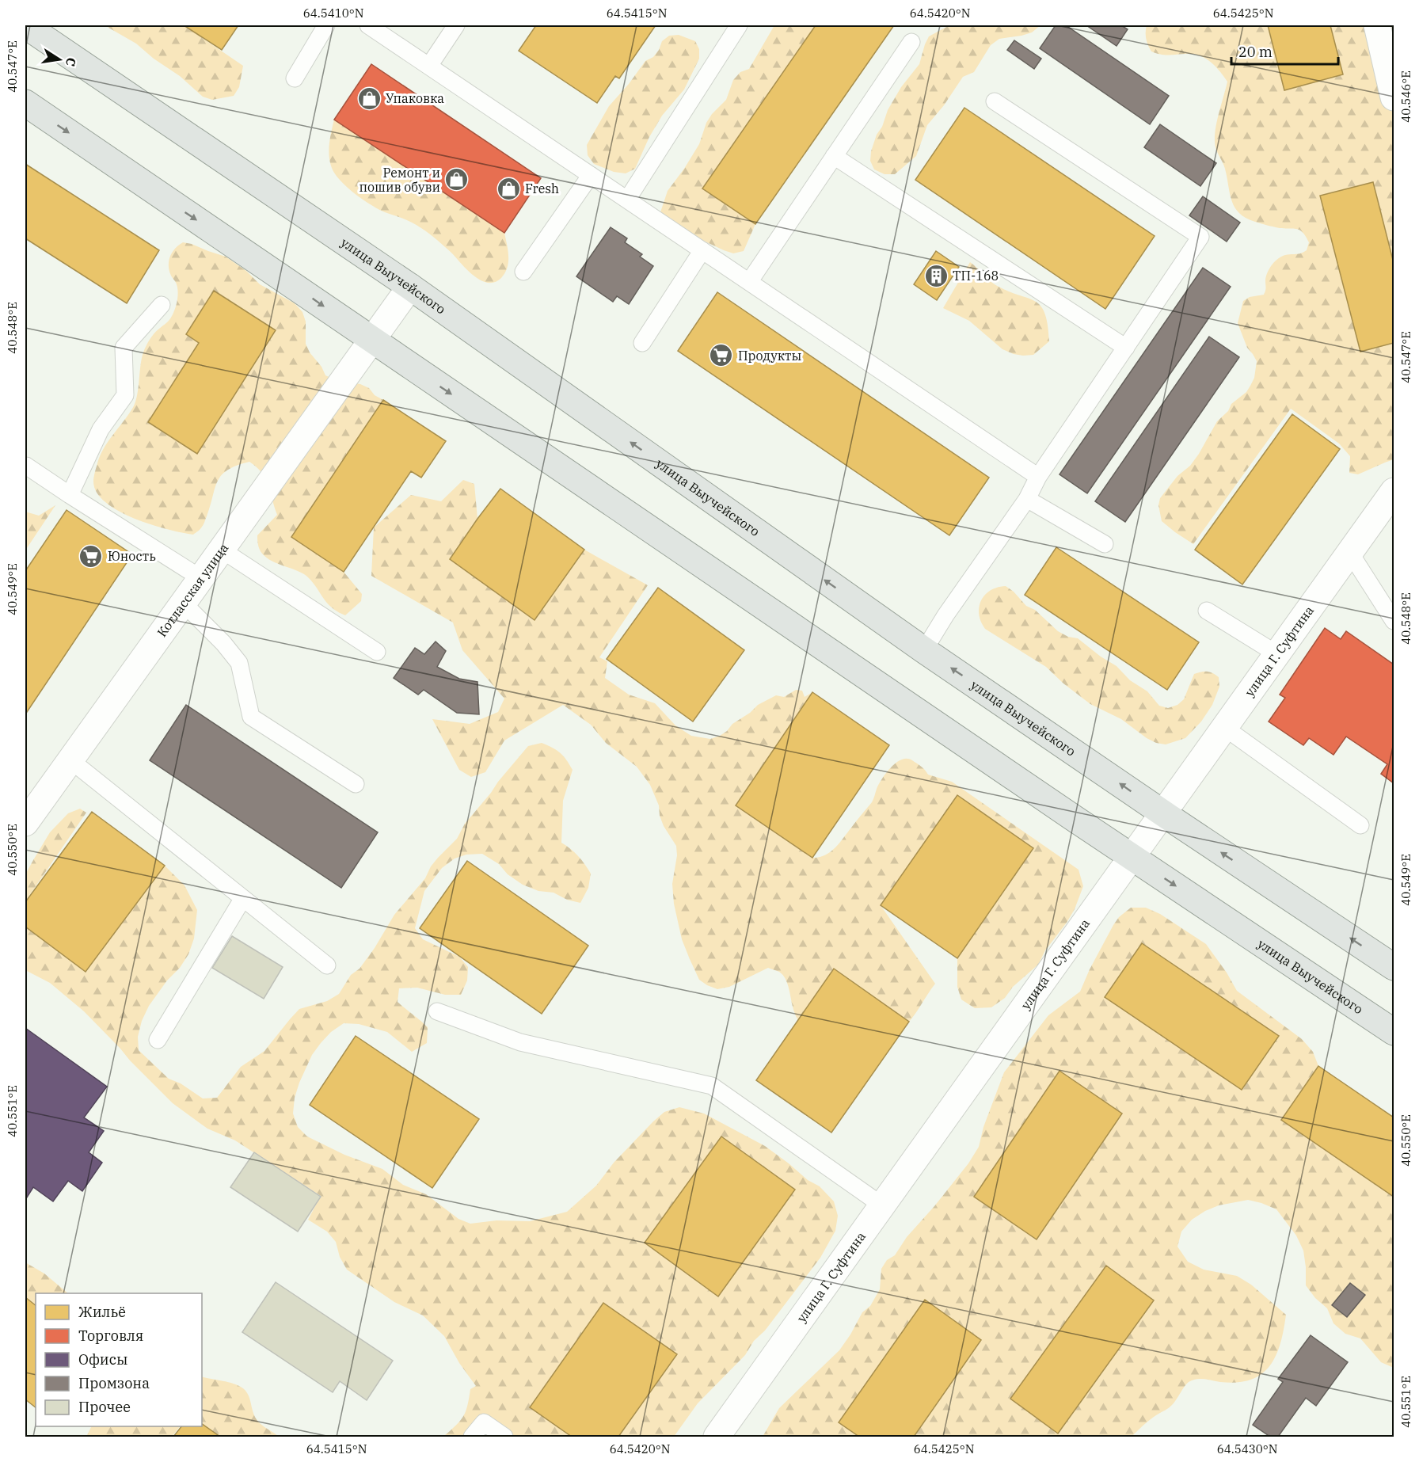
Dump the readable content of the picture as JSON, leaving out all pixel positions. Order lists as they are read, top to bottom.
{
  "streets": {
    "main road": ["улица Выучейского"],
    "street": ["Котласская улица", "улица Г. Суфтина"]
  },
  "crossings": [
    ["улица Выучейского", "Котласская улица"],
    ["улица Выучейского", "улица Г. Суфтина"]
  ],
  "places": {
    "shop": ["Упаковка", "Ремонт и пошив обуви", "Fresh"],
    "building": ["ТП-168"],
    "supermarket": ["Продукты", "Юность"]
  },
  "legend": [
    "Жильё",
    "Торговля",
    "Офисы",
    "Промзона",
    "Прочее"
  ],
  "scale_bar": "20 m",
  "north": "right",
  "coordinates": [
    "64.5410°N",
    "64.5415°N",
    "64.5420°N",
    "64.5425°N",
    "40.547°E",
    "40.546°E",
    "40.548°E",
    "40.549°E",
    "40.550°E",
    "40.551°E",
    "64.5430°N"
  ]
}
